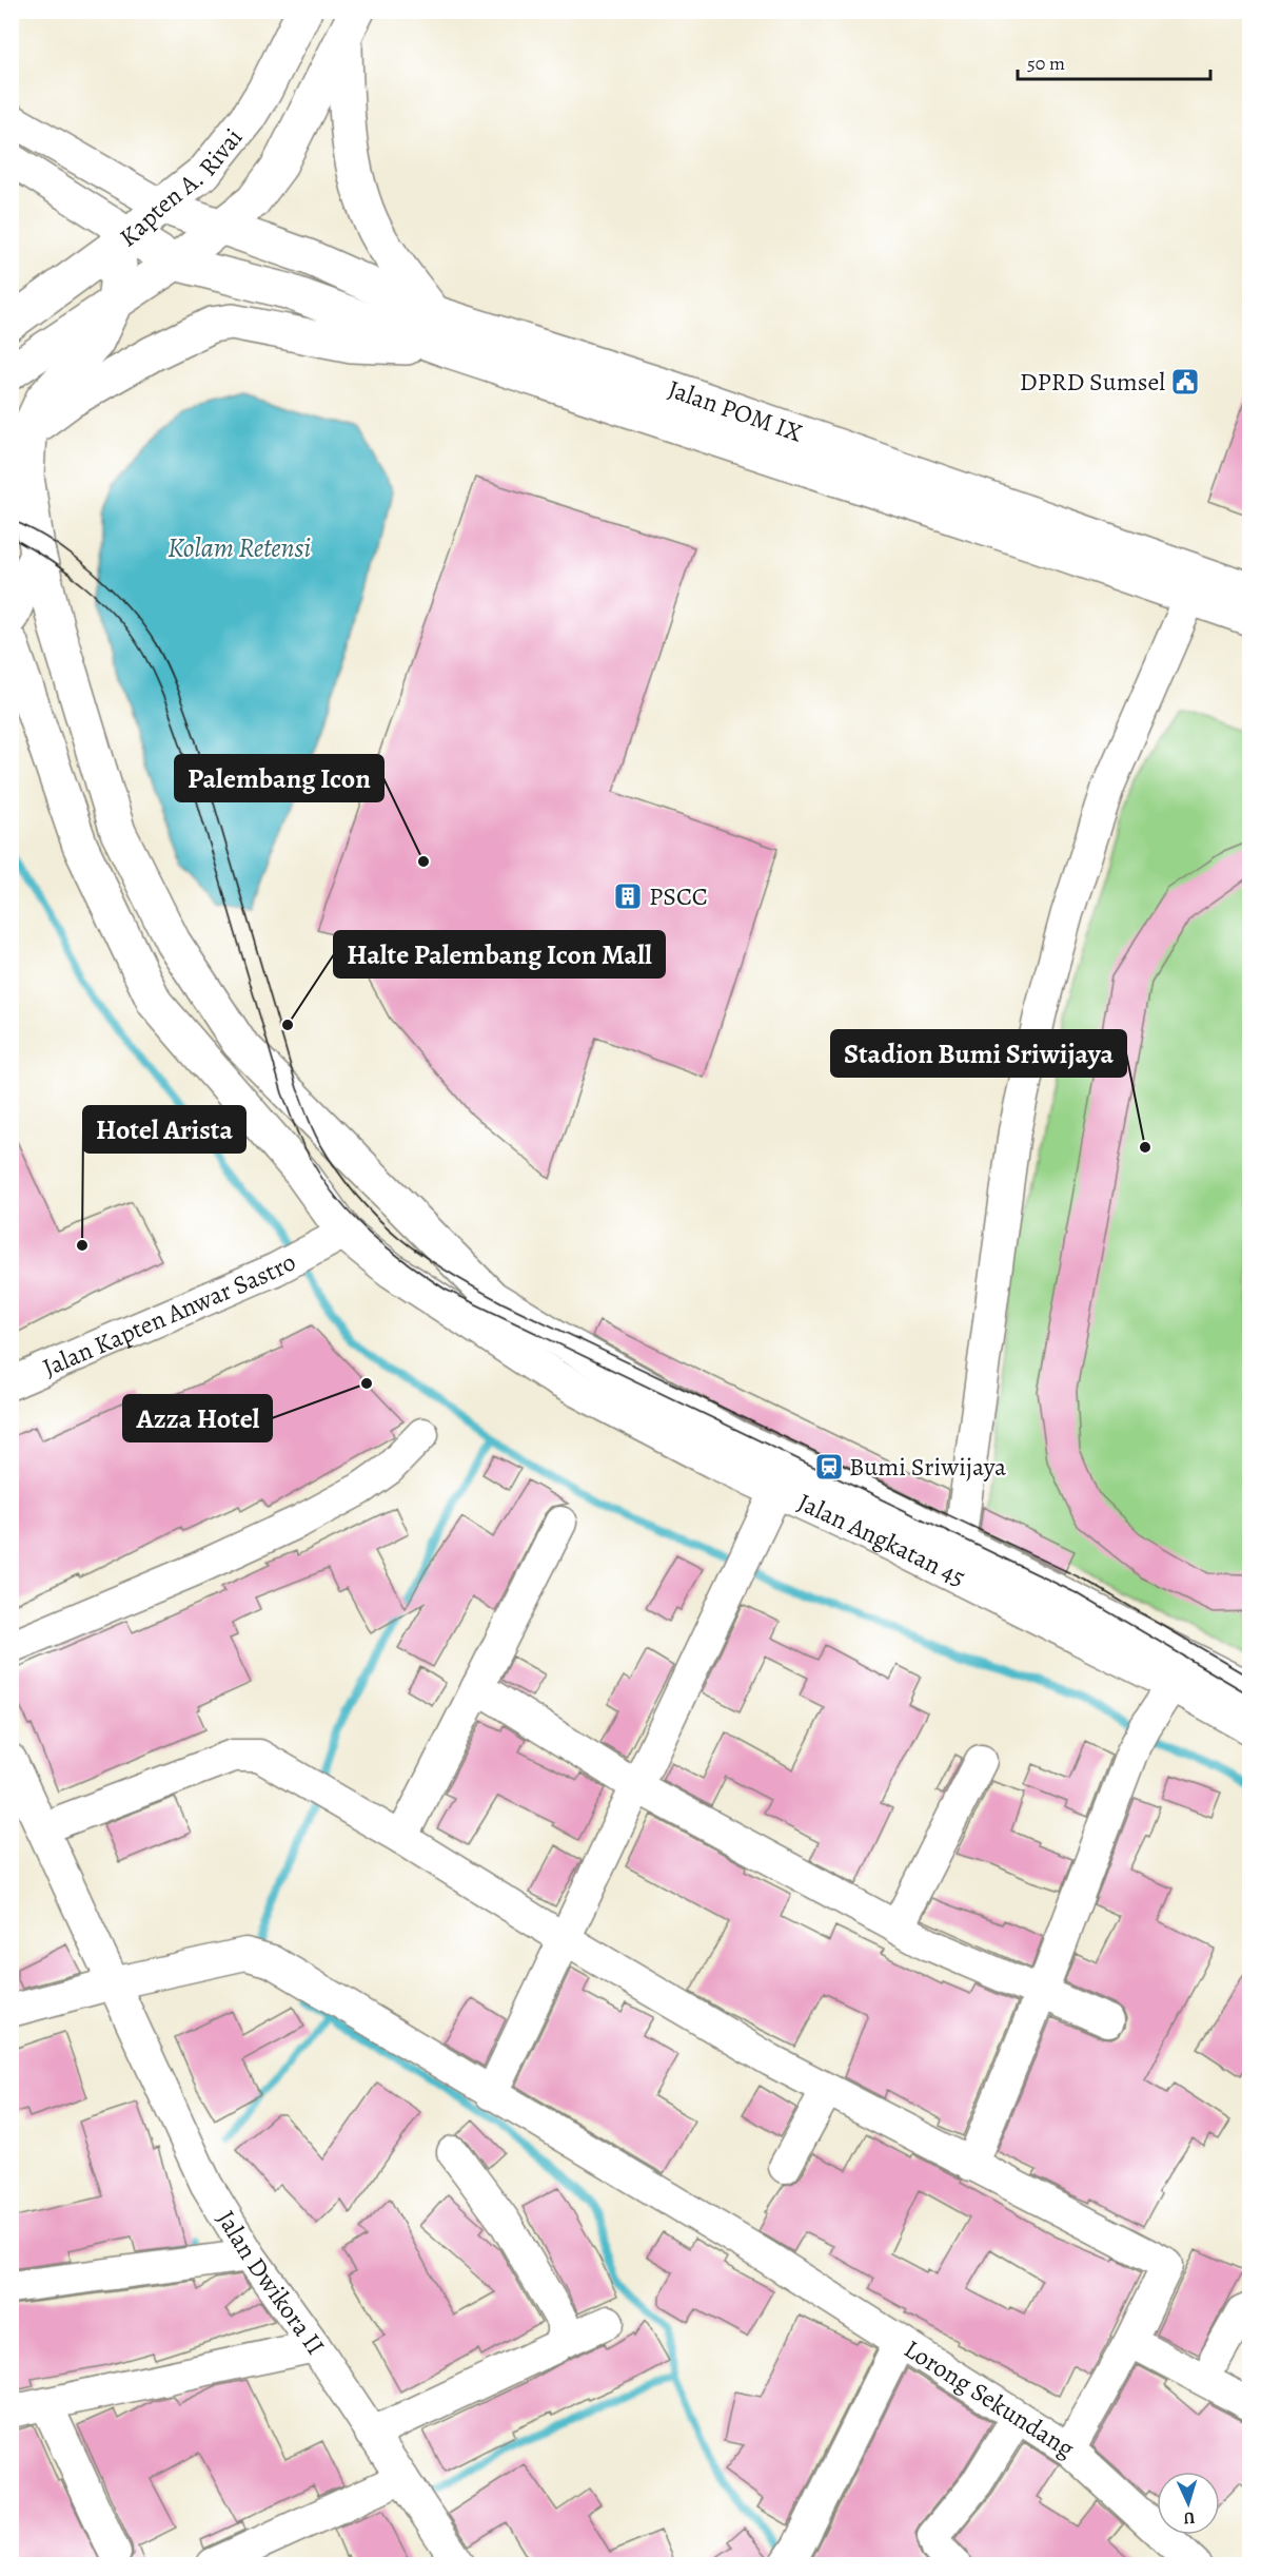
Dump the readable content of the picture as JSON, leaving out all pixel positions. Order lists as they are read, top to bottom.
{
  "streets": {
    "main road": ["Kapten A. Rivai", "Jalan POM IX", "Jalan Angkatan 45"],
    "street": ["Jalan Kapten Anwar Sastro", "Jalan Dwikora II", "Lorong Sekundang"]
  },
  "crossings": [
    ["Kapten A. Rivai", "Jalan POM IX"],
    ["Jalan Kapten Anwar Sastro", "Jalan Angkatan 45"],
    ["Jalan Dwikora II", "Lorong Sekundang"]
  ],
  "water": ["Kolam Retensi"],
  "places": {
    "public building": ["DPRD Sumsel"],
    "other": [
      "Palembang Icon",
      "Halte Palembang Icon Mall",
      "Stadion Bumi Sriwijaya",
      "Hotel Arista",
      "Azza Hotel"
    ],
    "building": ["PSCC"],
    "station": ["Bumi Sriwijaya"]
  },
  "scale_bar": "50 m",
  "north": "bottom"
}
